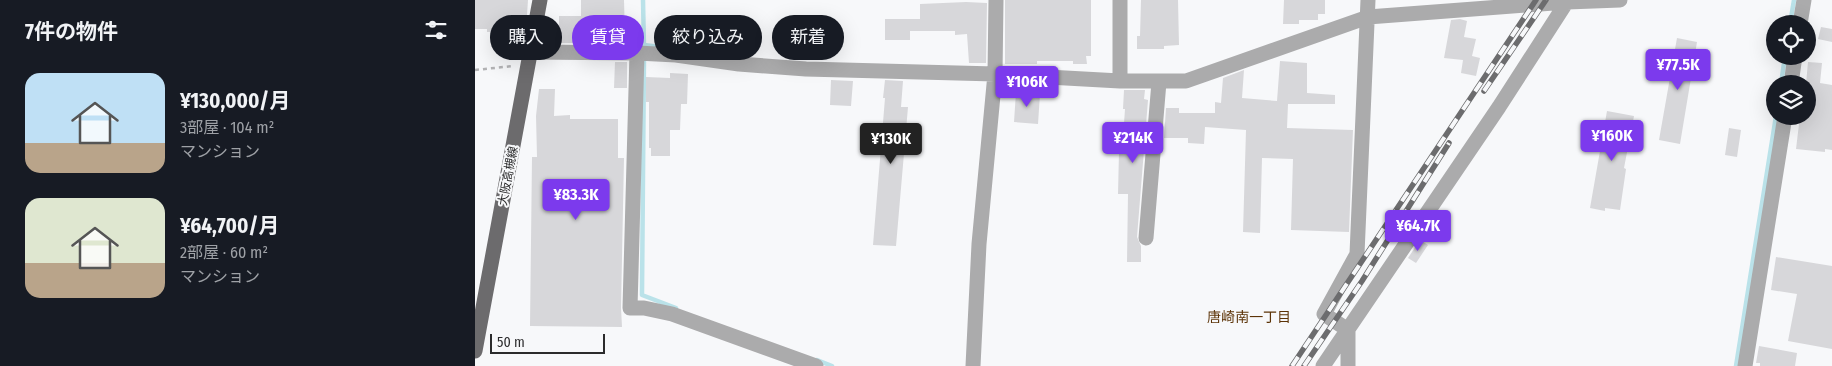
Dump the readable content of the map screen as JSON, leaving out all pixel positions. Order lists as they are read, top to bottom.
{
  "streets": {
    "main road": ["大阪高槻線"]
  },
  "districts": ["唐崎南一丁目"],
  "scale_bar": "50 m",
  "page": {
    "heading": "7件の物件",
    "chip": [
      "購入",
      "賃貸",
      "絞り込み",
      "新着"
    ],
    "price": [
      "¥77.5K",
      "¥106K",
      "¥160K",
      "¥214K",
      "¥130K",
      "¥83.3K",
      "¥64.7K"
    ],
    "list": [
      {
        "name": "¥130,000/月",
        "note": "3部屋 · 104 m² · マンション"
      },
      {
        "name": "¥64,700/月",
        "note": "2部屋 · 60 m² · マンション"
      }
    ],
    "scale": "50 m"
  }
}
